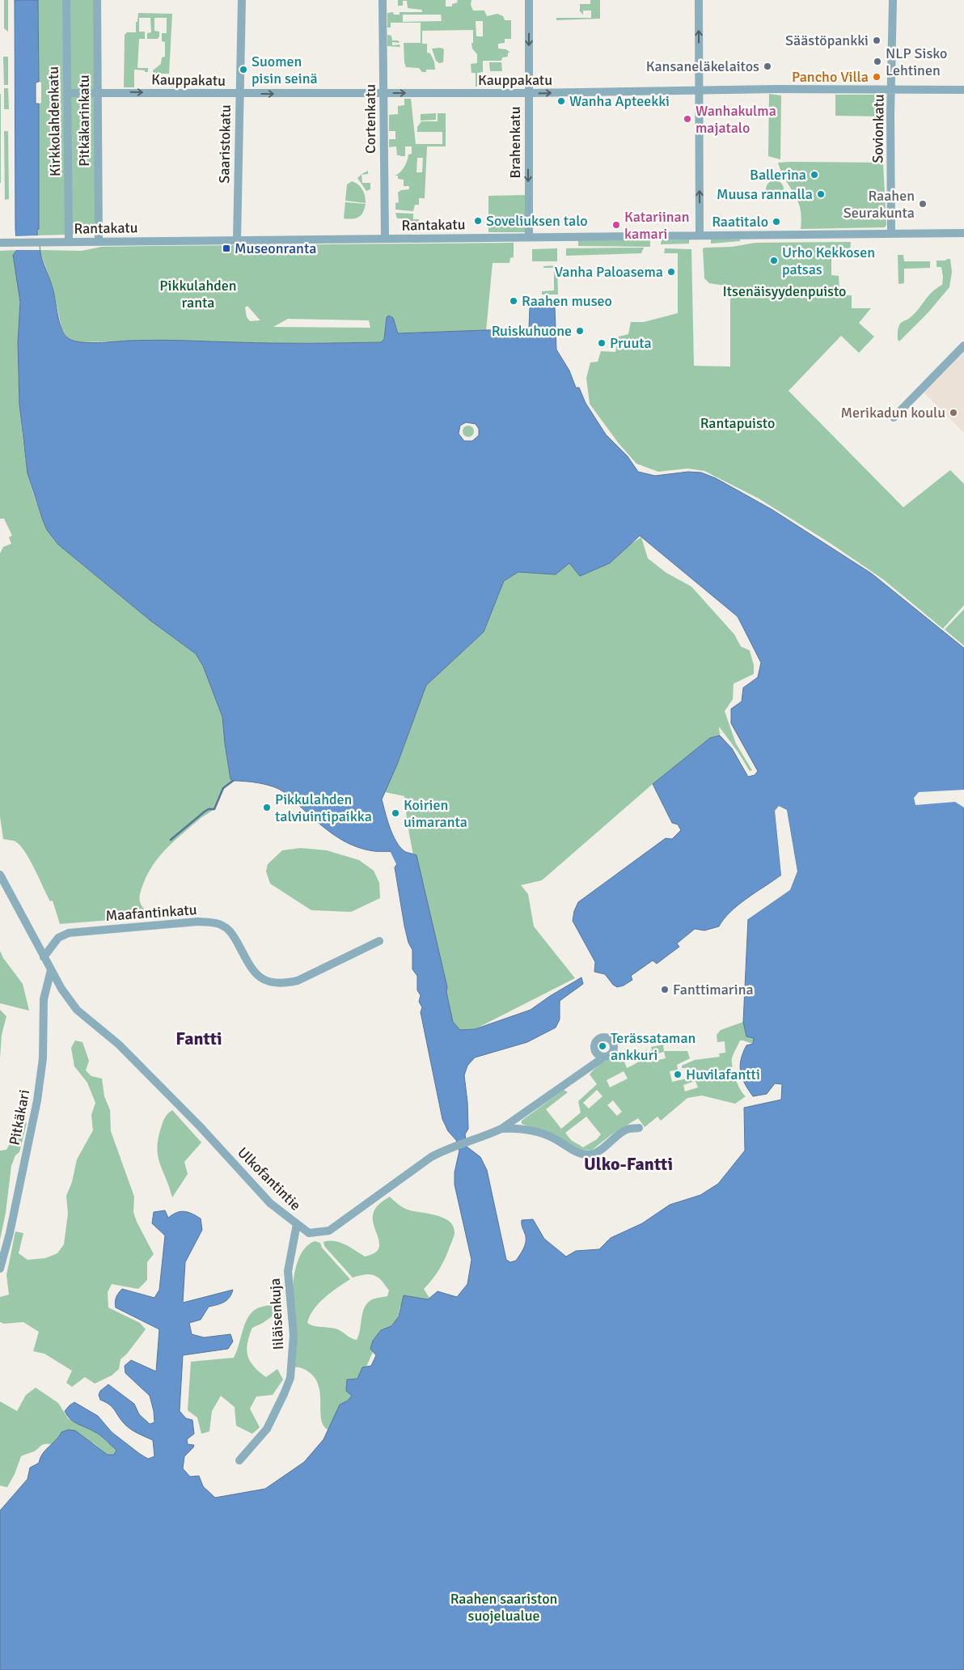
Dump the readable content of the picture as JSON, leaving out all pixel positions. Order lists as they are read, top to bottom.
{
  "streets": {
    "street": [
      "Kauppakatu",
      "Cortenkatu",
      "Pitkäkarinkatu",
      "Kirkkolahdenkatu",
      "Sovionkatu",
      "Brahenkatu",
      "Saaristokatu",
      "Rantakatu",
      "Maafantinkatu",
      "Pitkäkari",
      "Ulkofantintie",
      "Iiläisenkuja"
    ]
  },
  "crossings": [
    ["Kauppakatu", "Cortenkatu"],
    ["Kauppakatu", "Pitkäkarinkatu"],
    ["Kauppakatu", "Kirkkolahdenkatu"],
    ["Kauppakatu", "Sovionkatu"],
    ["Kauppakatu", "Brahenkatu"],
    ["Kauppakatu", "Saaristokatu"],
    ["Cortenkatu", "Rantakatu"],
    ["Pitkäkarinkatu", "Rantakatu"],
    ["Kirkkolahdenkatu", "Rantakatu"],
    ["Sovionkatu", "Rantakatu"],
    ["Brahenkatu", "Rantakatu"],
    ["Saaristokatu", "Rantakatu"],
    ["Maafantinkatu", "Ulkofantintie"],
    ["Pitkäkari", "Ulkofantintie"],
    ["Ulkofantintie", "Iiläisenkuja"]
  ],
  "one_way": ["Kauppakatu", "Brahenkatu"],
  "districts": ["Fantti", "Ulko-Fantti"],
  "parks": [
    "Pikkulahden ranta",
    "Itsenäisyydenpuisto",
    "Rantapuisto",
    "Raahen saariston suojelualue"
  ],
  "places": {
    "other": [
      "Säästöpankki",
      "NLP Sisko Lehtinen",
      "Kansaneläkelaitos",
      "Suomen pisin seinä",
      "Pancho Villa",
      "Wanha Apteekki",
      "Wanhakulma majatalo",
      "Ballerina",
      "Muusa rannalla",
      "Raahen Seurakunta",
      "Soveliuksen talo",
      "Raatitalo",
      "Katariinan kamari",
      "Urho Kekkosen patsas",
      "Vanha Paloasema",
      "Raahen museo",
      "Ruiskuhuone",
      "Pruuta",
      "Merikadun koulu",
      "Pikkulahden talviuintipaikka",
      "Koirien uimaranta",
      "Fanttimarina",
      "Terässataman ankkuri",
      "Huvilafantti"
    ],
    "transit": ["Museonranta"]
  }
}
